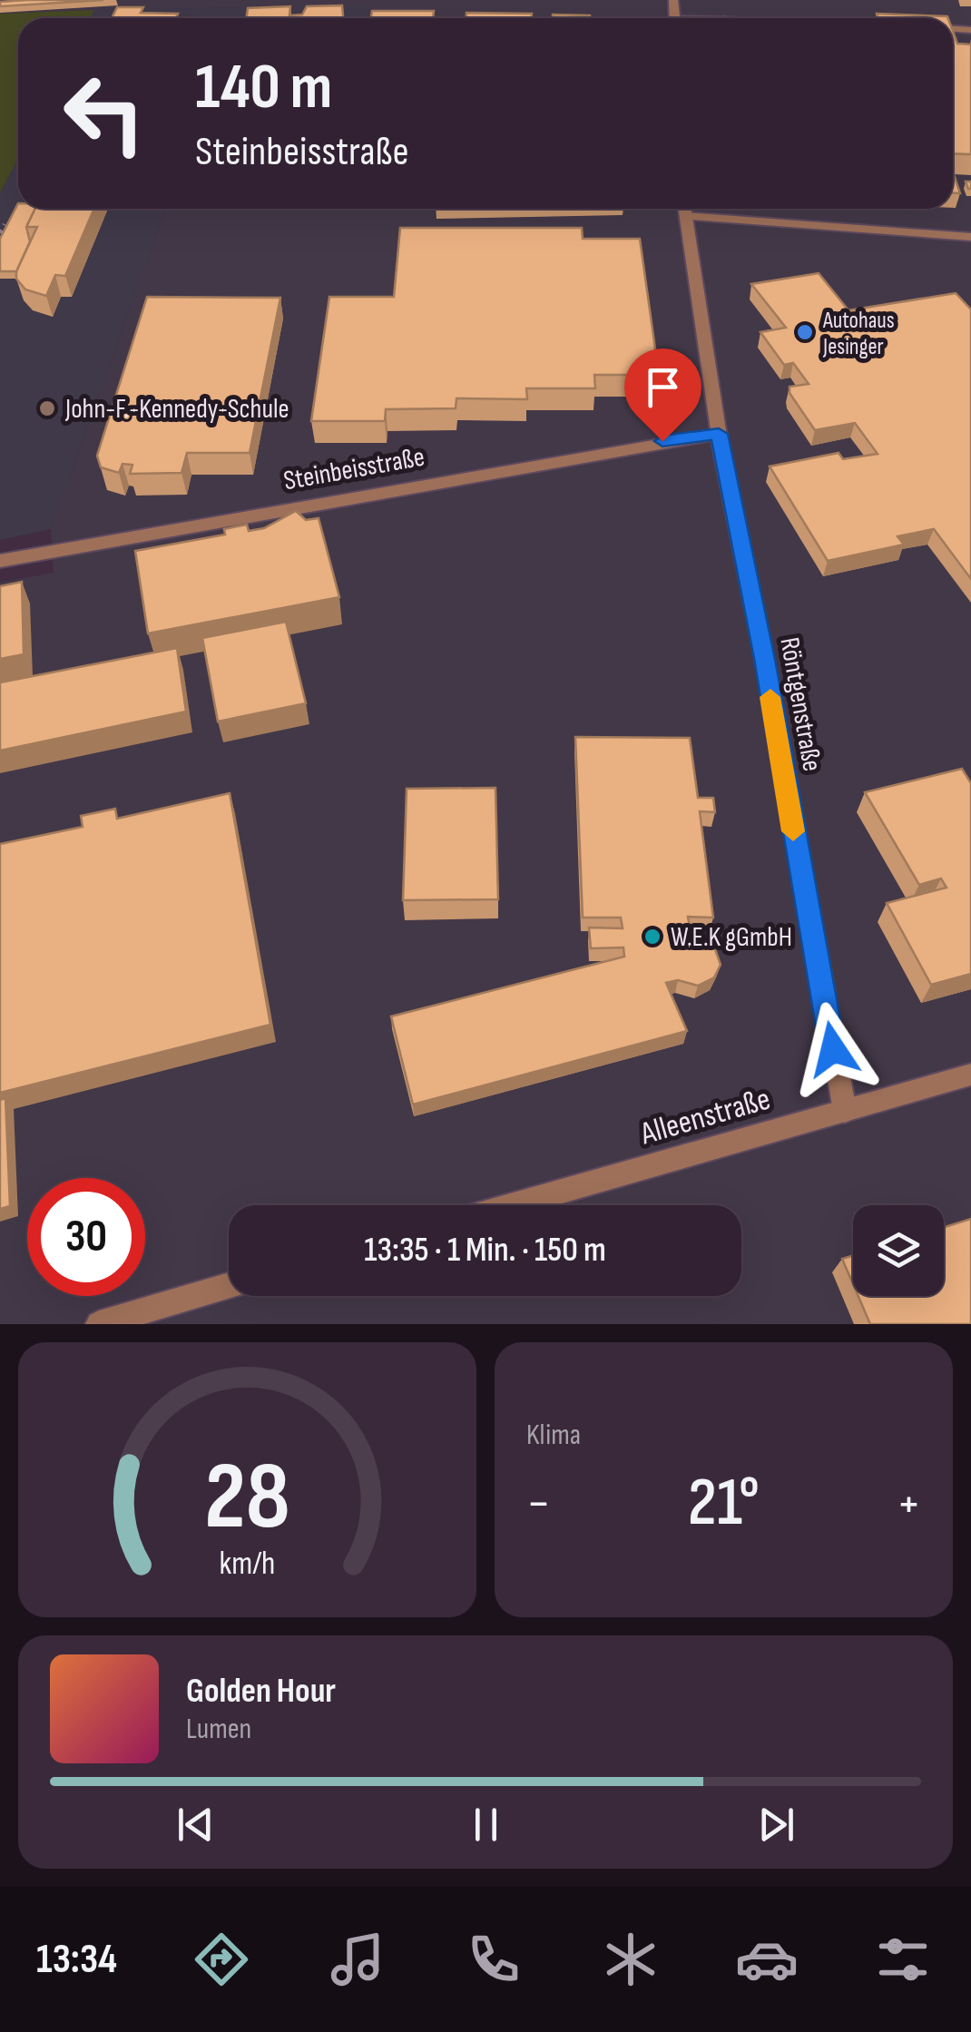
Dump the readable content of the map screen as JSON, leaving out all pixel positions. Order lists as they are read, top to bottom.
{
  "streets": {
    "street": ["Steinbeisstraße", "Röntgenstraße", "Alleenstraße"]
  },
  "crossings": [
    ["Steinbeisstraße", "Röntgenstraße"],
    ["Röntgenstraße", "Alleenstraße"]
  ],
  "places": ["Autohaus Jesinger", "John-F.-Kennedy-Schule", "W.E.K gGmbH"],
  "page": {
    "turn": ["140 m", "Steinbeisstraße"],
    "limit": "30",
    "trip": "13:35 · 1 Min. · 150 m",
    "tile": "Klima",
    "heat": ["−", "21°", "+"],
    "song": ["Golden Hour", "Lumen"],
    "tabs": "13:34",
    "gauge": ["28", "km/h"]
  }
}
